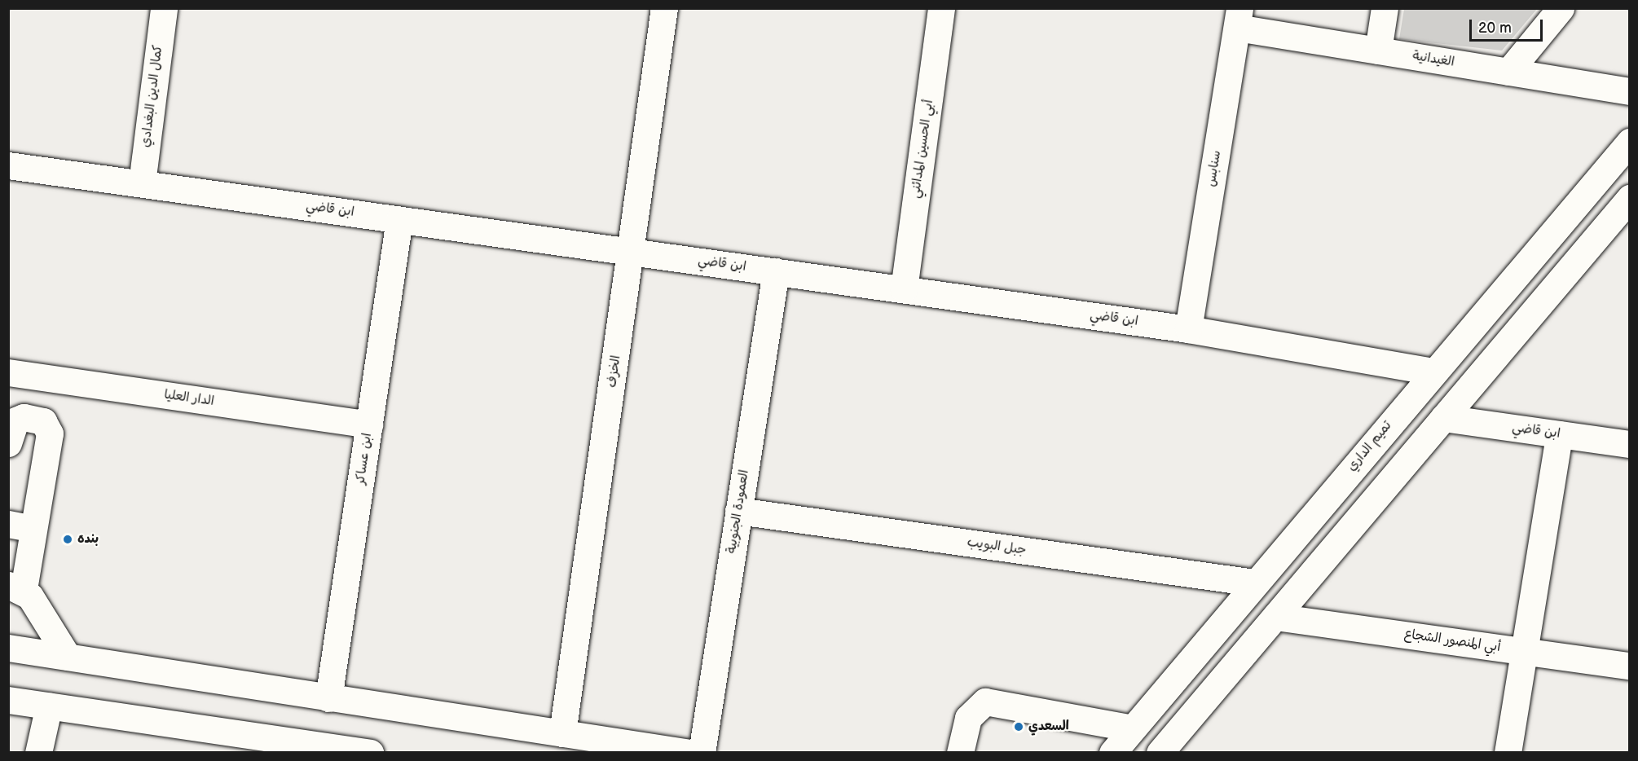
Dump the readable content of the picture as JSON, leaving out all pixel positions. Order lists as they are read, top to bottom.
{
  "streets": {
    "street": [
      "الغيدانية",
      "كمال الدين البغدادي",
      "أبي الحسين المدائني",
      "سنابس",
      "ابن قاضي",
      "الخزف",
      "الدار العليا",
      "تميم الداري",
      "ابن عساكر",
      "العمودة الجنوبية",
      "جبل البويب",
      "أبي المنصور الشجاع"
    ]
  },
  "crossings": [
    ["الغيدانية", "سنابس"],
    ["كمال الدين البغدادي", "ابن قاضي"],
    ["أبي الحسين المدائني", "ابن قاضي"],
    ["سنابس", "ابن قاضي"],
    ["ابن قاضي", "الخزف"],
    ["ابن قاضي", "تميم الداري"],
    ["ابن قاضي", "ابن عساكر"],
    ["ابن قاضي", "العمودة الجنوبية"],
    ["الدار العليا", "ابن عساكر"],
    ["تميم الداري", "جبل البويب"],
    ["العمودة الجنوبية", "جبل البويب"]
  ],
  "places": ["بنده", "السعدي"],
  "scale_bar": "20 m"
}
